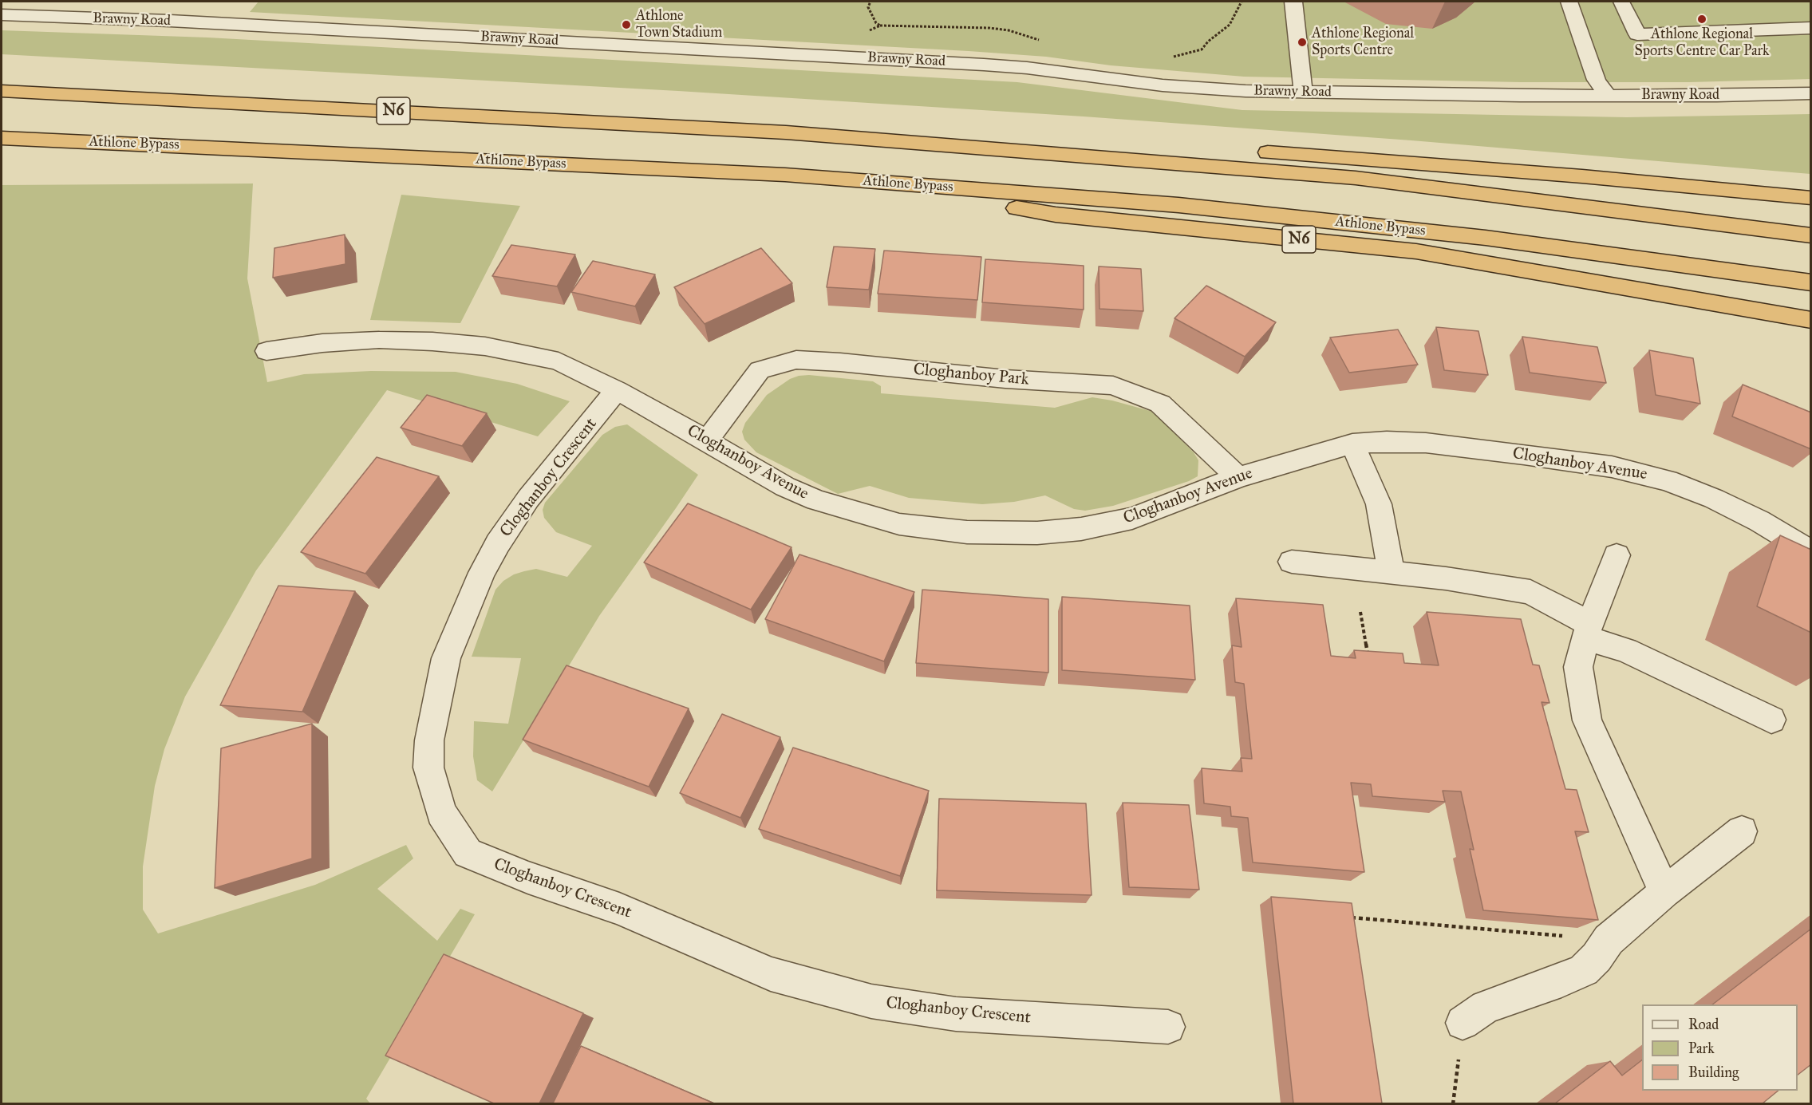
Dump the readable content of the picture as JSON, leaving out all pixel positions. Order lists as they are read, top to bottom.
{
  "streets": {
    "highway": ["N6", "Athlone Bypass"],
    "street": [
      "Brawny Road",
      "Cloghanboy Park",
      "Cloghanboy Avenue",
      "Cloghanboy Crescent"
    ]
  },
  "crossings": [
    ["N6", "Athlone Bypass"],
    ["Cloghanboy Park", "Cloghanboy Avenue"],
    ["Cloghanboy Avenue", "Cloghanboy Crescent"]
  ],
  "places": ["Athlone Regional Sports Centre Car Park", "Athlone Town Stadium", "Athlone Regional Sports Centre"],
  "legend": ["Road", "Park", "Building"]
}
